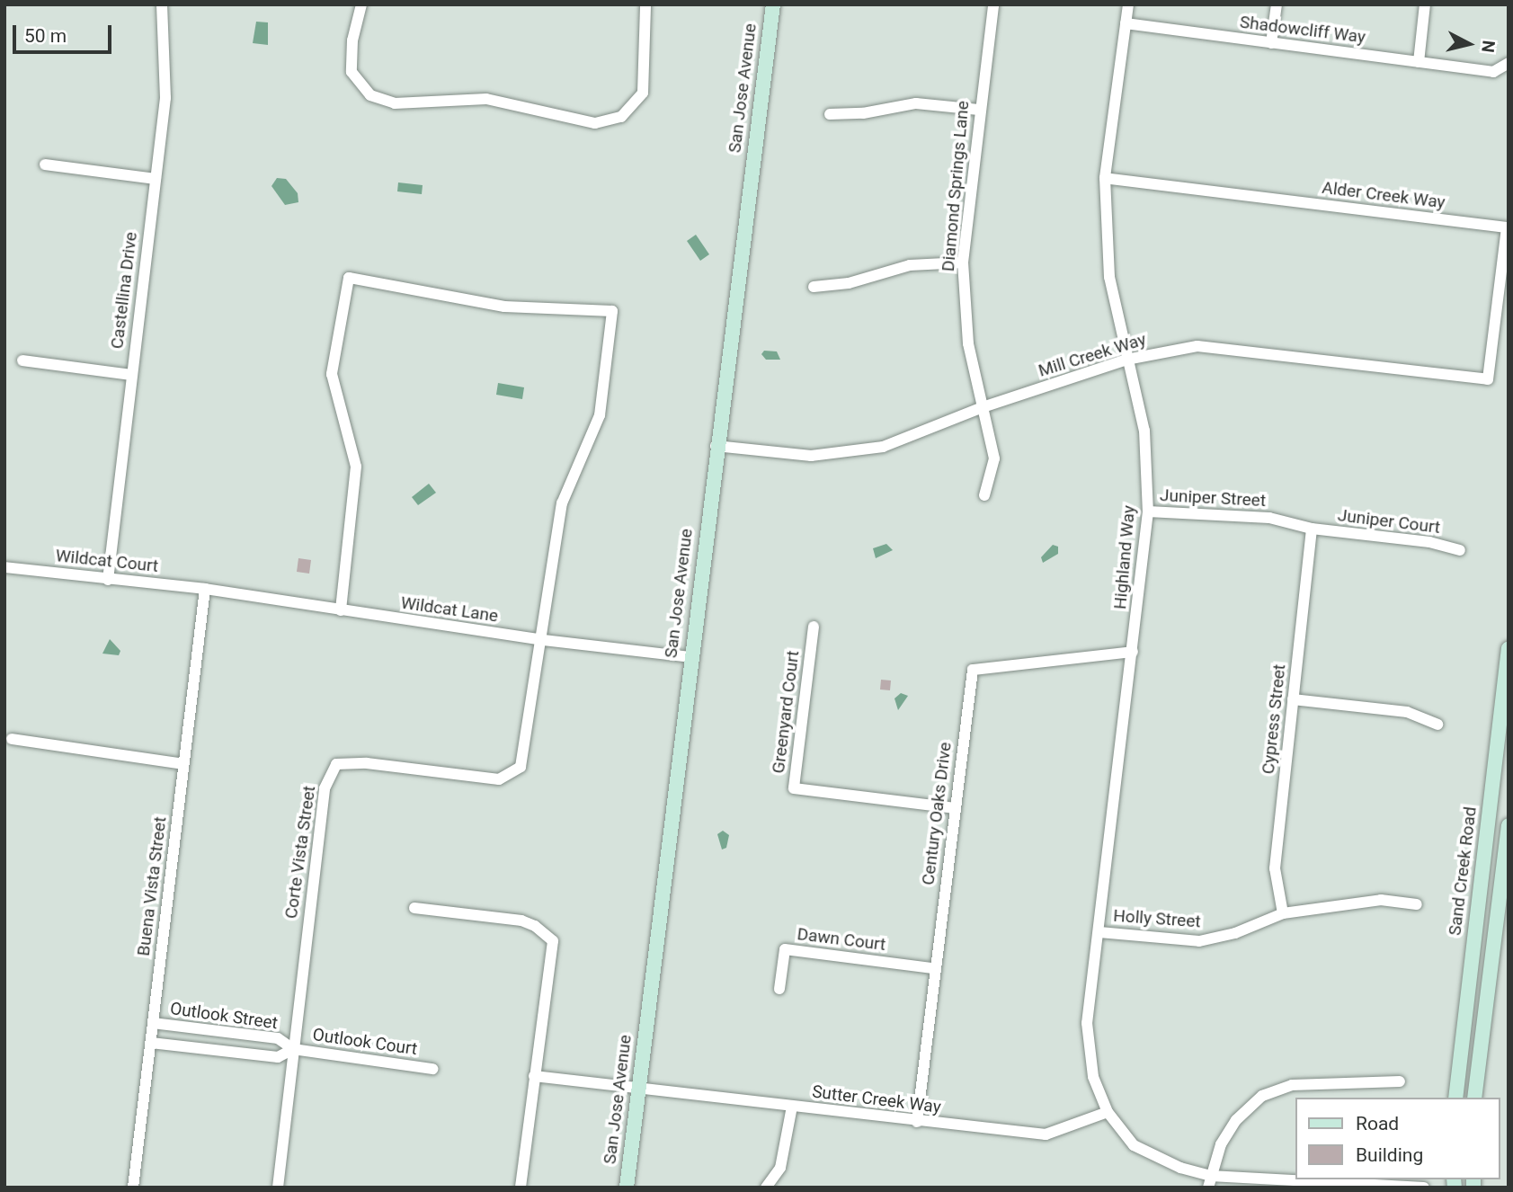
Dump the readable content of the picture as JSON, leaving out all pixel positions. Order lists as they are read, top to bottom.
{
  "streets": {
    "street": [
      "Shadowcliff Way",
      "San Jose Avenue",
      "Diamond Springs Lane",
      "Alder Creek Way",
      "Castellina Drive",
      "Mill Creek Way",
      "Juniper Street",
      "Juniper Court",
      "Highland Way",
      "Wildcat Court",
      "Wildcat Lane",
      "Greenyard Court",
      "Cypress Street",
      "Century Oaks Drive",
      "Corte Vista Street",
      "Sand Creek Road",
      "Buena Vista Street",
      "Holly Street",
      "Dawn Court",
      "Outlook Street",
      "Outlook Court",
      "Sutter Creek Way"
    ]
  },
  "crossings": [
    ["Shadowcliff Way", "Highland Way"],
    ["San Jose Avenue", "Mill Creek Way"],
    ["San Jose Avenue", "Wildcat Lane"],
    ["San Jose Avenue", "Sutter Creek Way"],
    ["Diamond Springs Lane", "Mill Creek Way"],
    ["Alder Creek Way", "Mill Creek Way"],
    ["Alder Creek Way", "Highland Way"],
    ["Castellina Drive", "Wildcat Court"],
    ["Mill Creek Way", "Highland Way"],
    ["Juniper Street", "Juniper Court"],
    ["Juniper Street", "Highland Way"],
    ["Juniper Street", "Cypress Street"],
    ["Juniper Court", "Cypress Street"],
    ["Highland Way", "Century Oaks Drive"],
    ["Highland Way", "Holly Street"],
    ["Highland Way", "Sutter Creek Way"],
    ["Wildcat Court", "Wildcat Lane"],
    ["Wildcat Court", "Buena Vista Street"],
    ["Wildcat Lane", "Corte Vista Street"],
    ["Wildcat Lane", "Buena Vista Street"],
    ["Greenyard Court", "Century Oaks Drive"],
    ["Cypress Street", "Holly Street"],
    ["Century Oaks Drive", "Dawn Court"],
    ["Century Oaks Drive", "Sutter Creek Way"],
    ["Corte Vista Street", "Outlook Street"],
    ["Corte Vista Street", "Outlook Court"],
    ["Buena Vista Street", "Outlook Street"],
    ["Outlook Street", "Outlook Court"]
  ],
  "legend": ["Road", "Building"],
  "scale_bar": "50 m",
  "north": "right"
}
